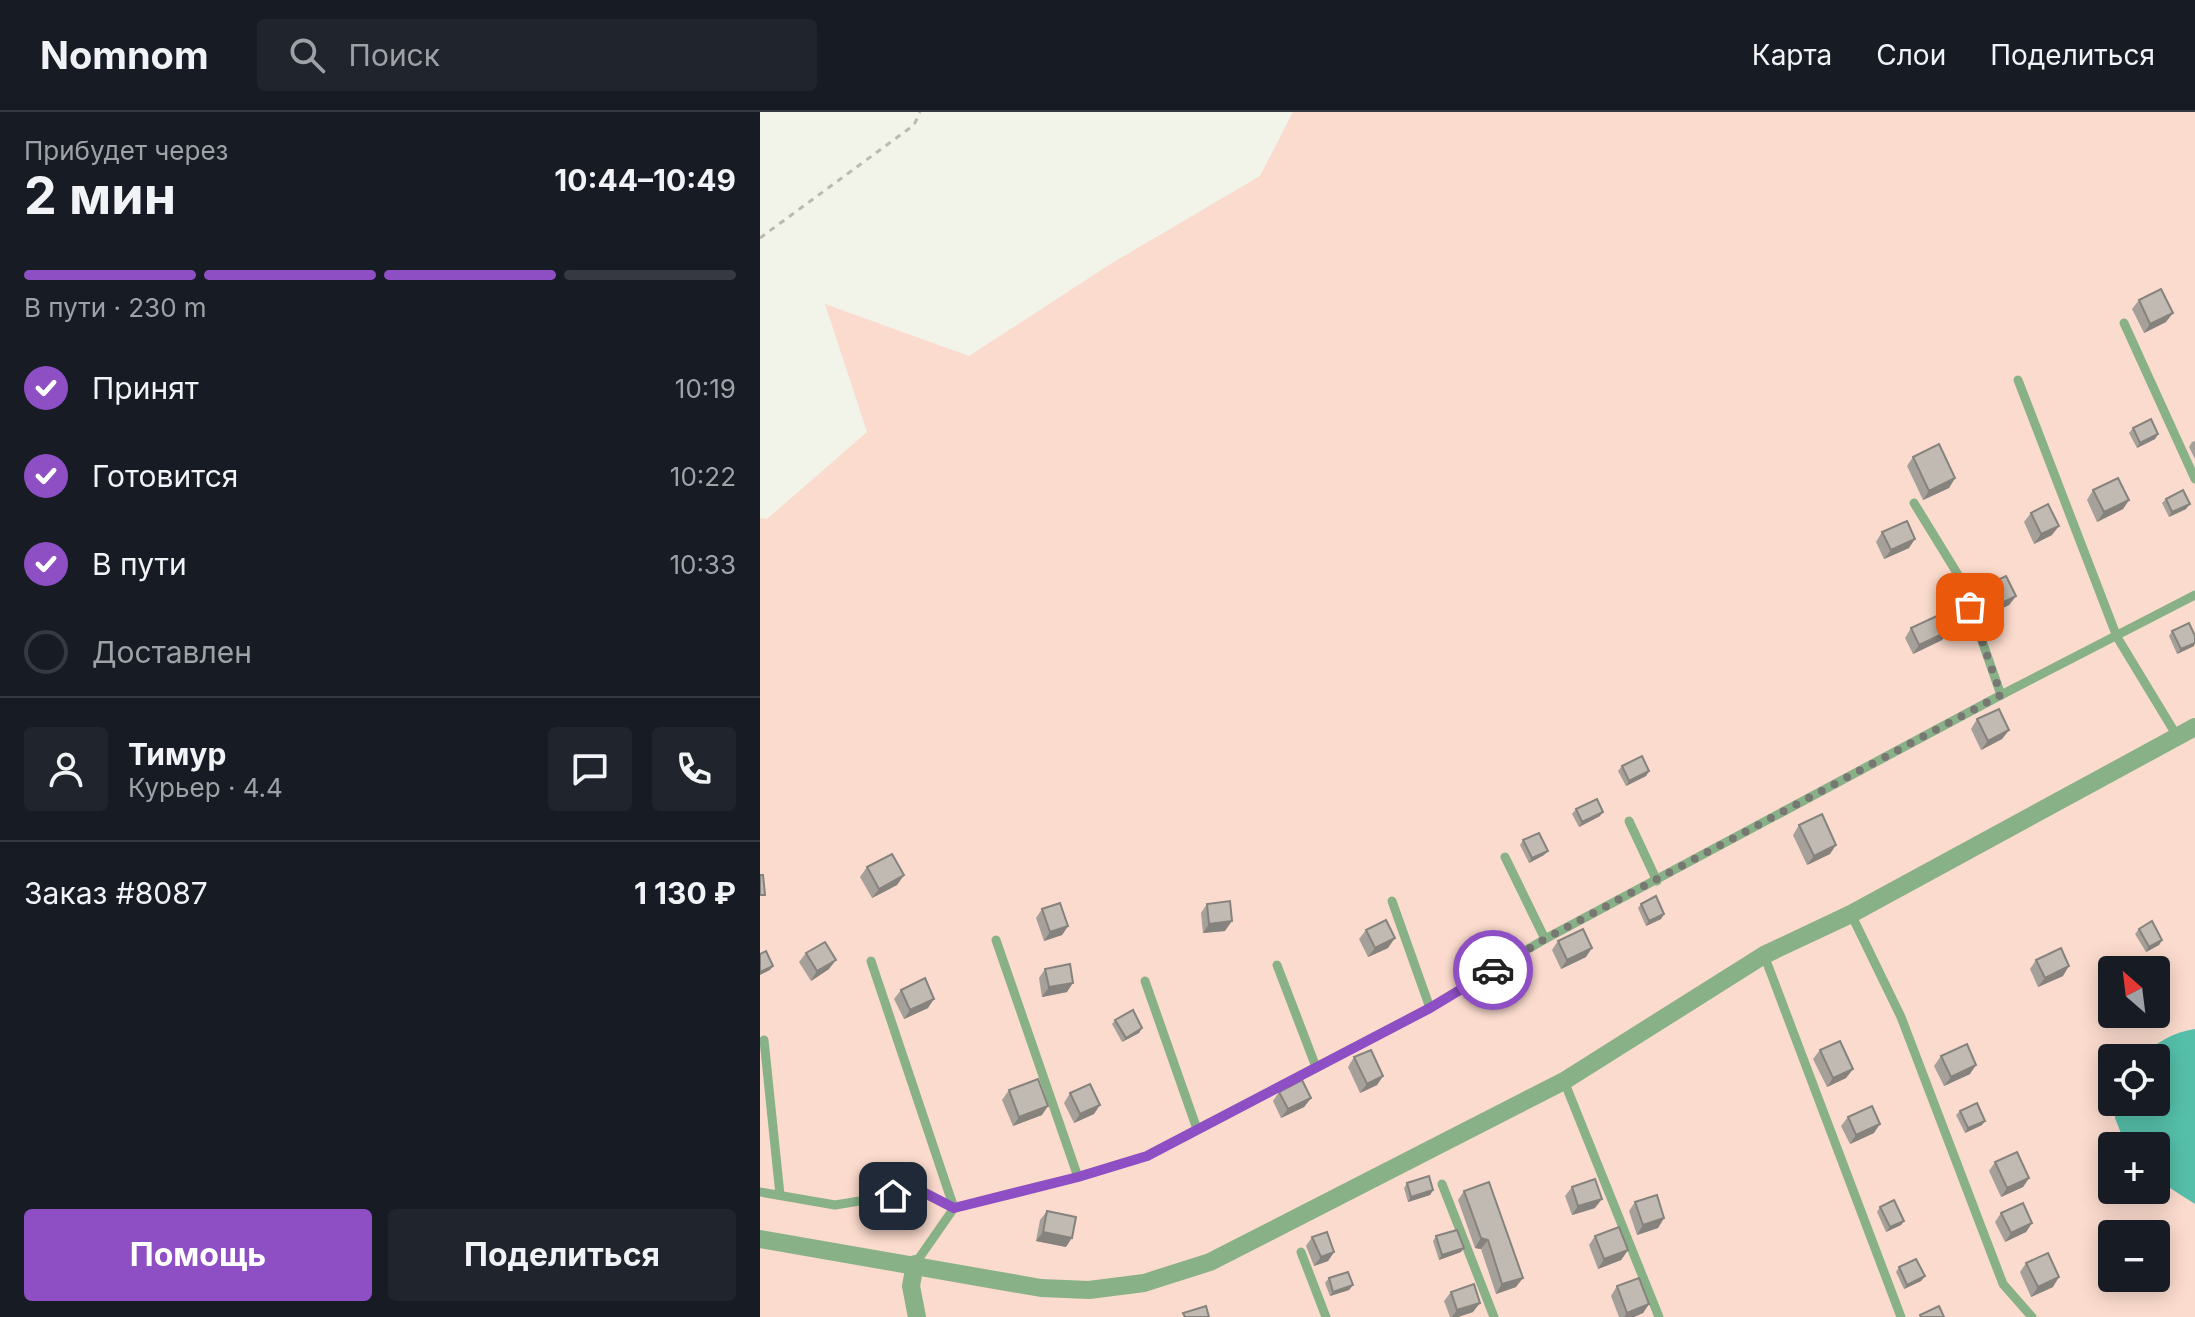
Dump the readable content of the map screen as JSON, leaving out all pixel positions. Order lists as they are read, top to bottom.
{
  "north": "top left",
  "page": {
    "header": "Nomnom",
    "search": "Поиск",
    "nav": ["Карта", "Слои", "Поделиться"],
    "heading": ["2 мин", "Прибудет через", "10:44–10:49"],
    "panel": [
      "Тимур",
      "Курьер · 4.4",
      "Заказ #8087",
      "1 130 ₽"
    ],
    "bar": "В пути · 230 m",
    "list": [
      ["Принят", "10:19"],
      ["Готовится", "10:22"],
      ["В пути", "10:33"],
      "Доставлен"
    ],
    "map_buttons": ["+", "−"],
    "buttons": ["Помощь", "Поделиться"]
  }
}
